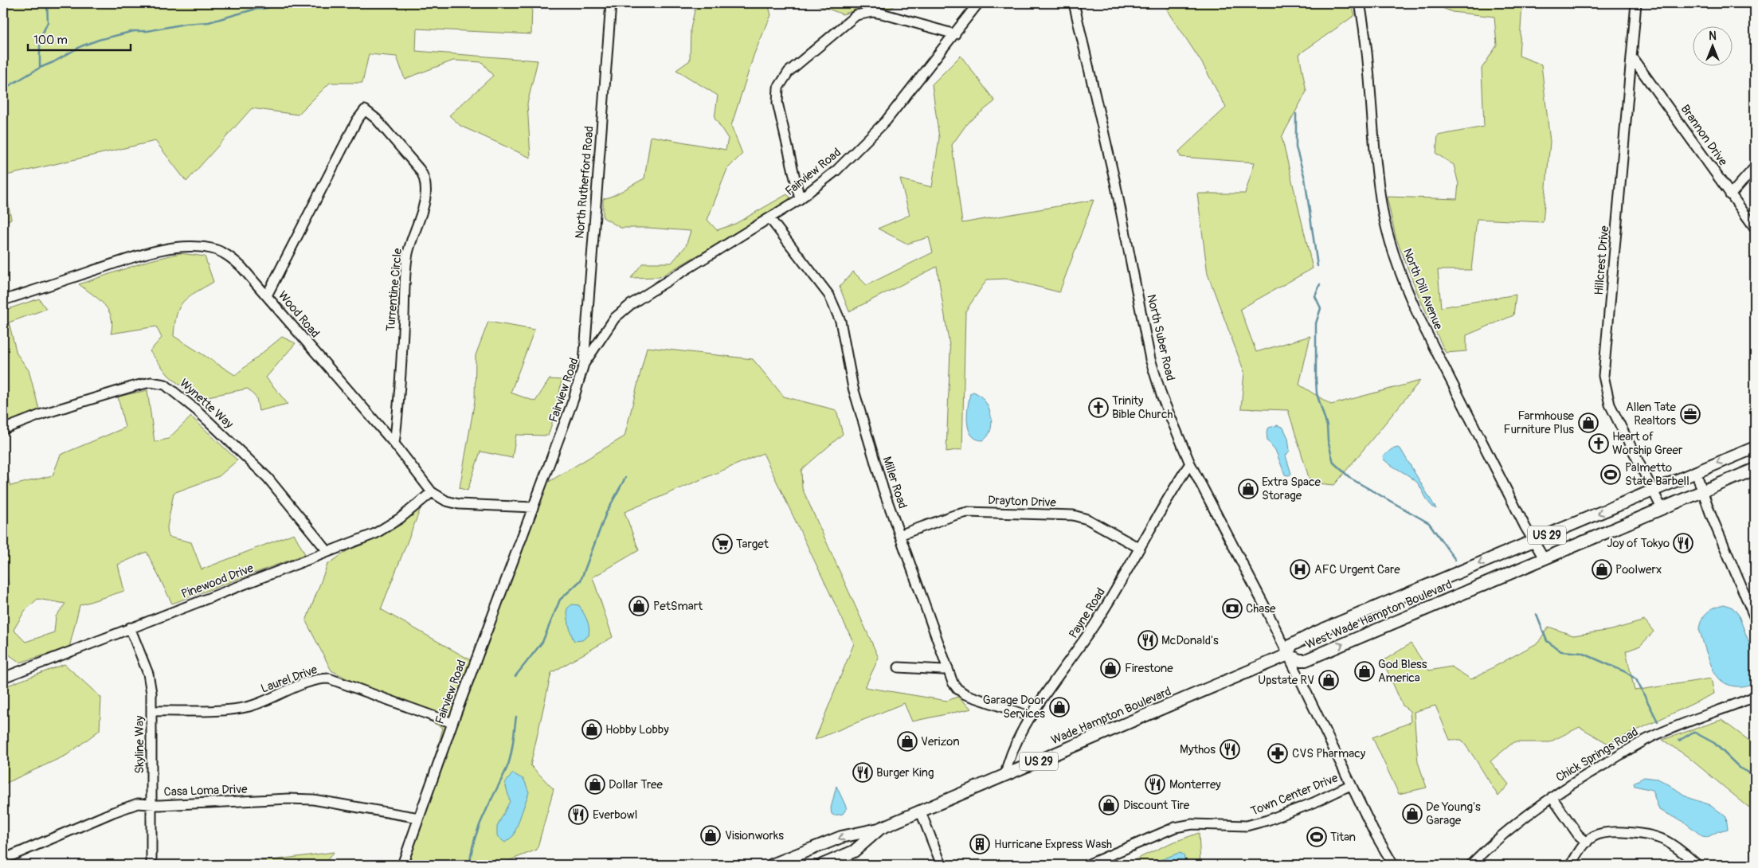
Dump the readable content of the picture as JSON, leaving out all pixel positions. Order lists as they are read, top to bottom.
{
  "streets": {
    "main road": ["US 29", "West Wade Hampton Boulevard", "Wade Hampton Boulevard"],
    "street": [
      "Brannon Drive",
      "Fairview Road",
      "North Rutherford Road",
      "Hillcrest Drive",
      "North Dill Avenue",
      "Turrentine Circle",
      "Wood Road",
      "North Suber Road",
      "Wynette Way",
      "Miller Road",
      "Drayton Drive",
      "Pinewood Drive",
      "Payne Road",
      "Laurel Drive",
      "Skyline Way",
      "Chick Springs Road",
      "Casa Loma Drive",
      "Town Center Drive"
    ]
  },
  "crossings": [
    ["Brannon Drive", "Hillcrest Drive"],
    ["Fairview Road", "North Rutherford Road"],
    ["Fairview Road", "Wood Road"],
    ["Fairview Road", "Miller Road"],
    ["Fairview Road", "Laurel Drive"],
    ["Fairview Road", "Casa Loma Drive"],
    ["Hillcrest Drive", "West Wade Hampton Boulevard"],
    ["North Dill Avenue", "West Wade Hampton Boulevard"],
    ["Turrentine Circle", "Wood Road"],
    ["Wood Road", "Pinewood Drive"],
    ["North Suber Road", "Payne Road"],
    ["North Suber Road", "West Wade Hampton Boulevard"],
    ["North Suber Road", "Wade Hampton Boulevard"],
    ["North Suber Road", "Town Center Drive"],
    ["Wynette Way", "Pinewood Drive"],
    ["Miller Road", "Drayton Drive"],
    ["Miller Road", "Payne Road"],
    ["Drayton Drive", "Payne Road"],
    ["Pinewood Drive", "Skyline Way"],
    ["Payne Road", "Wade Hampton Boulevard"],
    ["West Wade Hampton Boulevard", "Wade Hampton Boulevard"],
    ["Laurel Drive", "Skyline Way"],
    ["Skyline Way", "Casa Loma Drive"]
  ],
  "places": {
    "church": ["Trinity Bible Church", "Heart of Worship Greer"],
    "office": ["Allen Tate Realtors"],
    "shop": [
      "Farmhouse Furniture Plus",
      "Extra Space Storage",
      "Poolwerx",
      "PetSmart",
      "Firestone",
      "God Bless America",
      "Upstate RV",
      "Garage Door Services",
      "Hobby Lobby",
      "Verizon",
      "Dollar Tree",
      "Discount Tire",
      "De Young's Garage",
      "Visionworks"
    ],
    "sports": ["Palmetto State Barbell", "Titan"],
    "restaurant": [
      "Joy of Tokyo",
      "McDonald's",
      "Mythos",
      "Burger King",
      "Monterrey",
      "Everbowl"
    ],
    "supermarket": ["Target"],
    "hospital": ["AFC Urgent Care"],
    "bank": ["Chase"],
    "pharmacy": ["CVS Pharmacy"],
    "building": ["Hurricane Express Wash"]
  },
  "scale_bar": "100 m",
  "north": "top"
}
